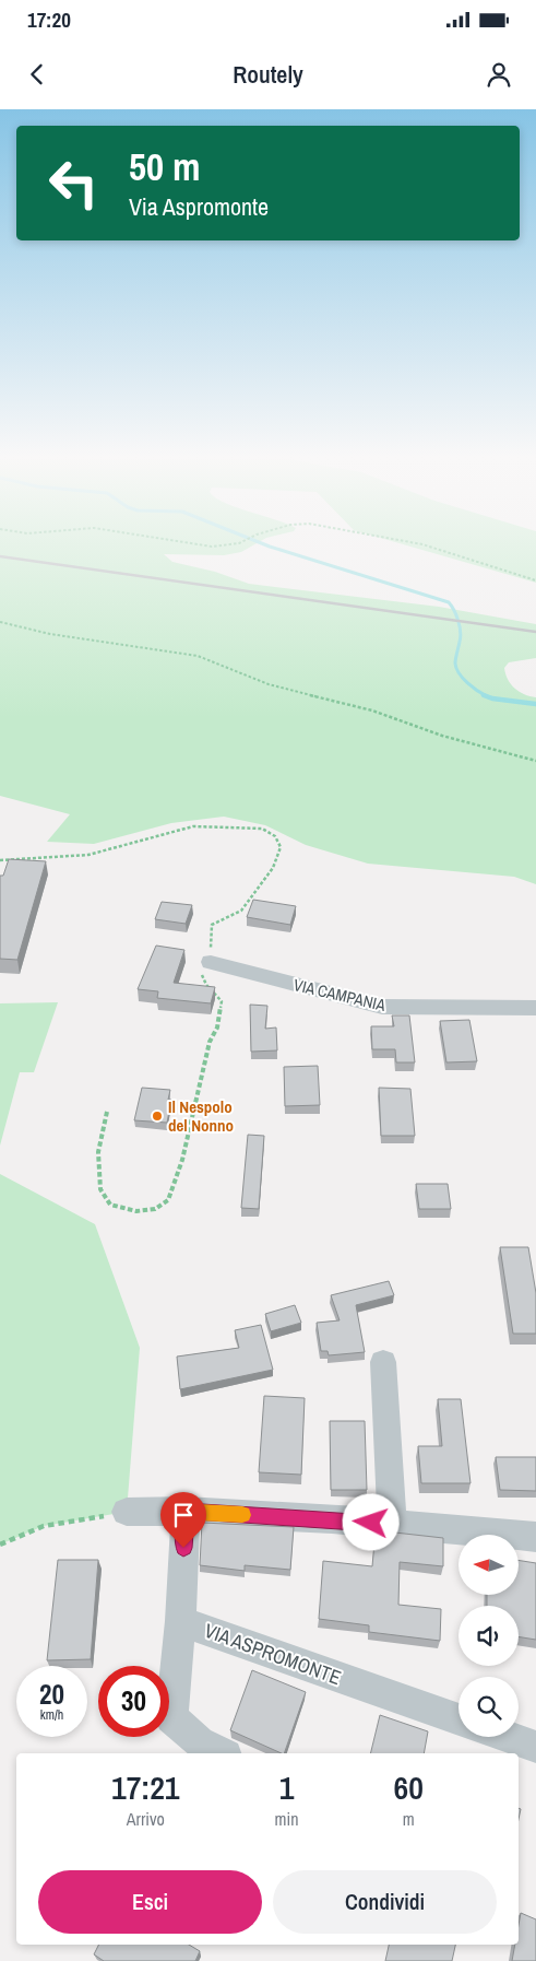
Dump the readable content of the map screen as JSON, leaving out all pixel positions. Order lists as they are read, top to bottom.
{
  "streets": {
    "street": ["VIA CAMPANIA", "VIA ASPROMONTE"]
  },
  "places": ["Il Nespolo del Nonno"],
  "north": "left",
  "page": {
    "status": "17:20",
    "header": "Routely",
    "turn": ["50 m", "Via Aspromonte"],
    "speed": "20 km/h",
    "limit": "30",
    "eta": [
      "17:21",
      "Arrivo",
      "1",
      "min",
      "60",
      "m"
    ],
    "buttons": ["Esci", "Condividi"]
  }
}
